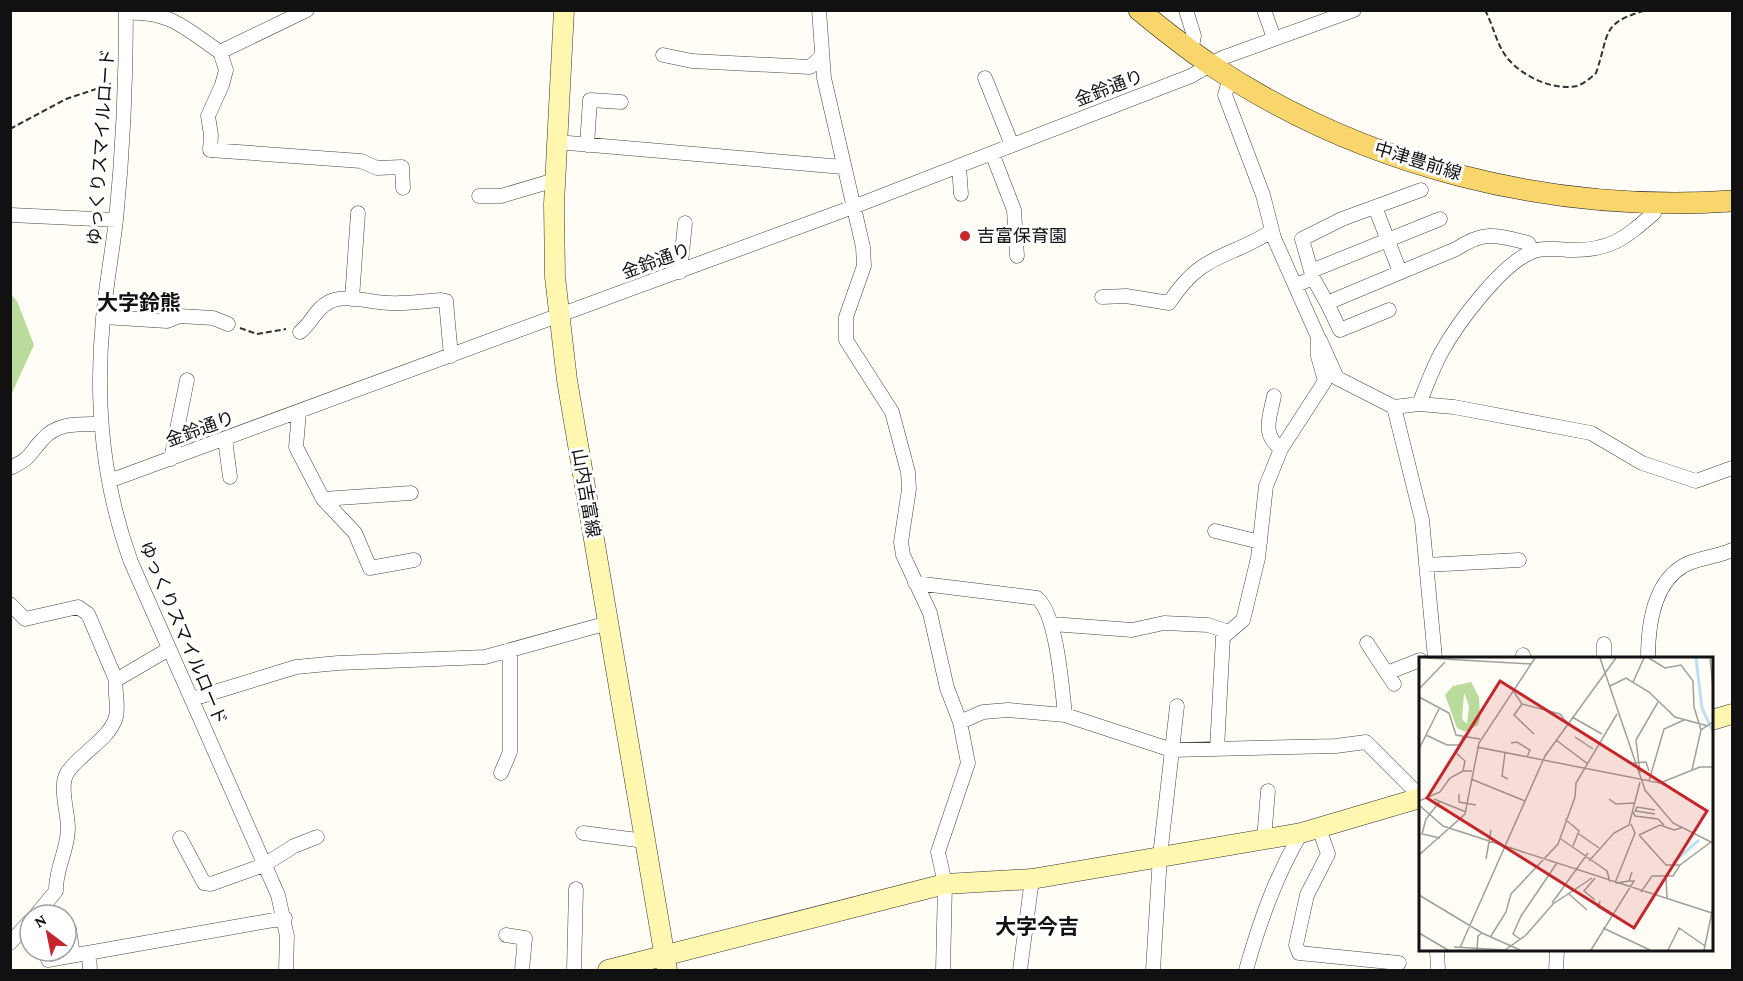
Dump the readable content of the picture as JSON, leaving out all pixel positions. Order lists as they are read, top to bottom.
{
  "streets": {
    "main road": ["中津豊前線", "山内吉富線"],
    "street": ["金鈴通り", "ゆっくりスマイルロード"]
  },
  "crossings": [
    ["金鈴通り", "ゆっくりスマイルロード"],
    ["金鈴通り", "中津豊前線"],
    ["金鈴通り", "山内吉富線"]
  ],
  "districts": ["大字鈴熊", "大字今吉"],
  "places": ["吉富保育園"],
  "north": "top left"
}
